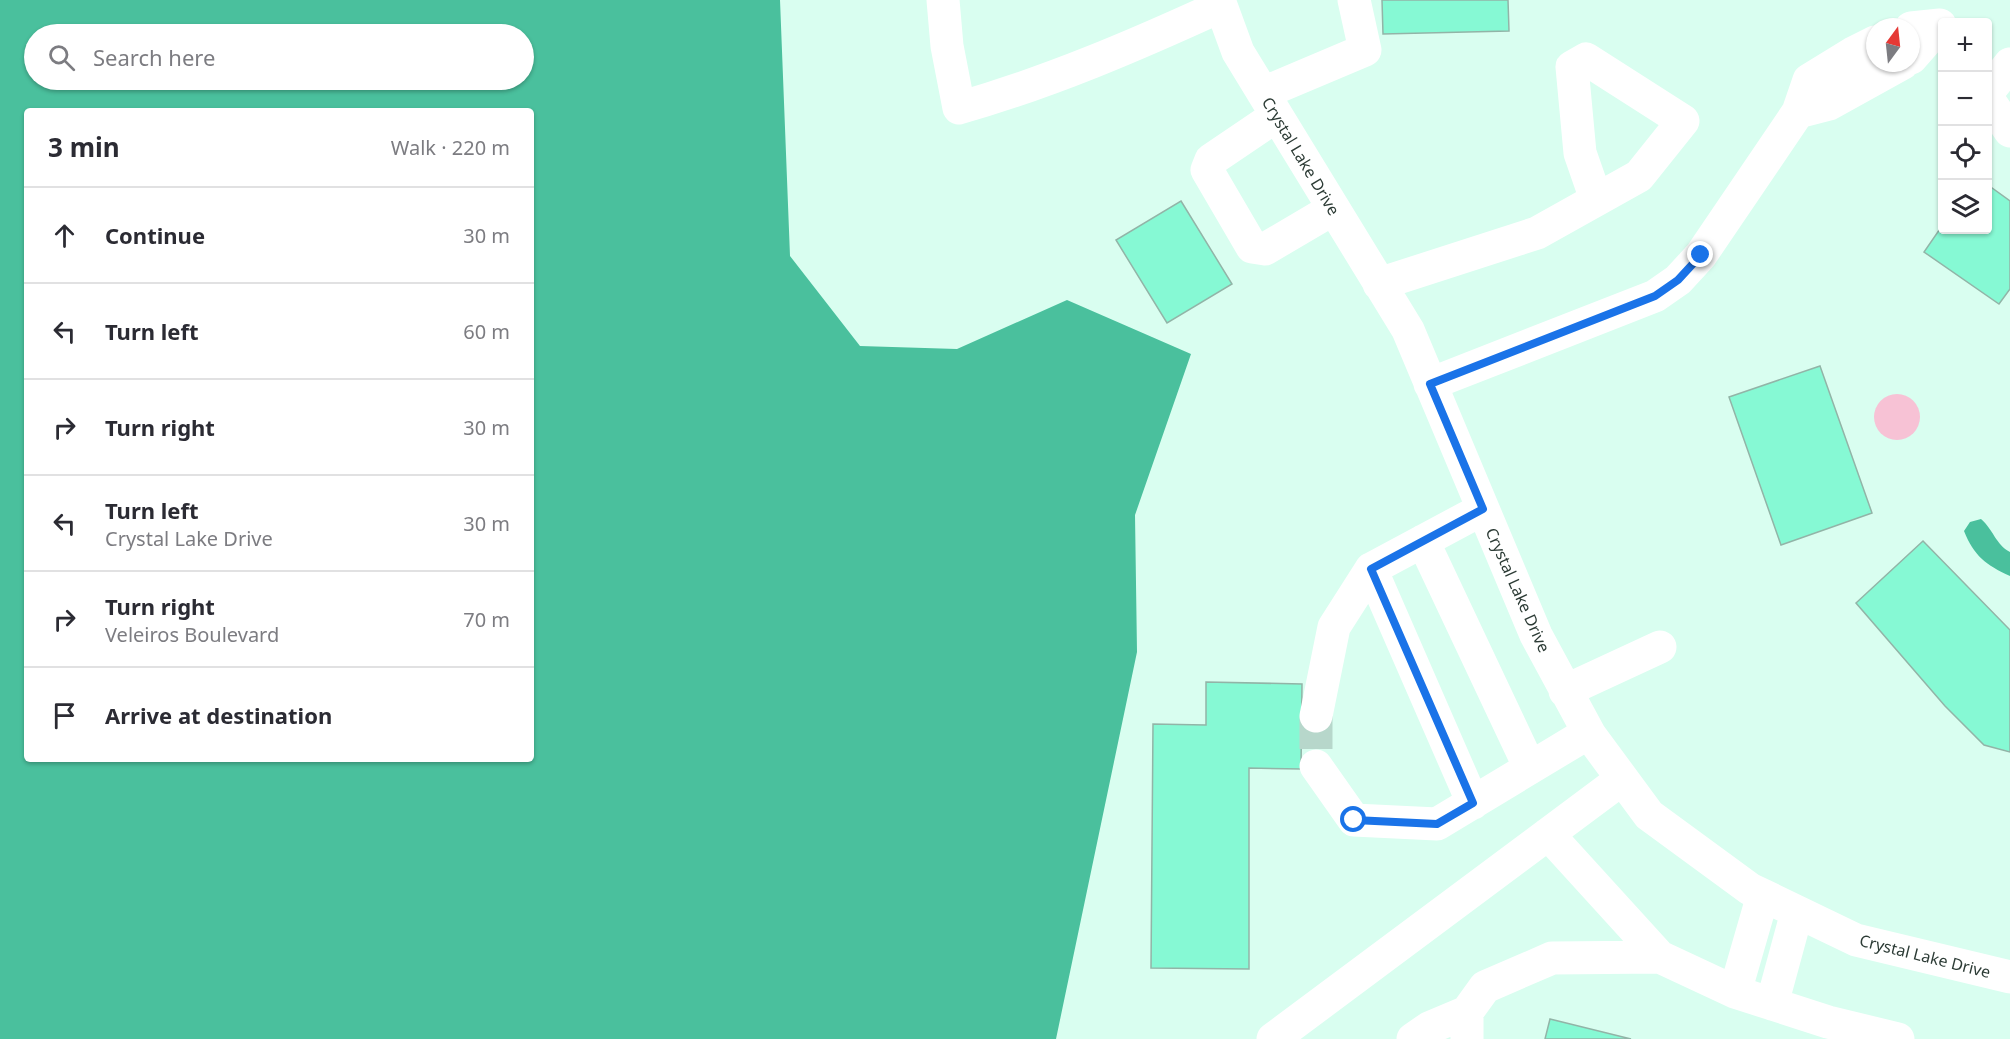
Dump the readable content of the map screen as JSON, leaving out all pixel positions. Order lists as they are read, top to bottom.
{
  "streets": {
    "street": ["Crystal Lake Drive"]
  },
  "north": "top",
  "page": {
    "map_buttons": ["+", "−"],
    "search": "Search here",
    "heading": ["3 min", "Walk · 220 m"],
    "list": [
      ["Continue", "30 m"],
      ["Turn left", "60 m"],
      ["Turn right", "30 m"],
      ["Turn left", "Crystal Lake Drive", "30 m"],
      ["Turn right", "Veleiros Boulevard", "70 m"],
      "Arrive at destination"
    ]
  }
}
